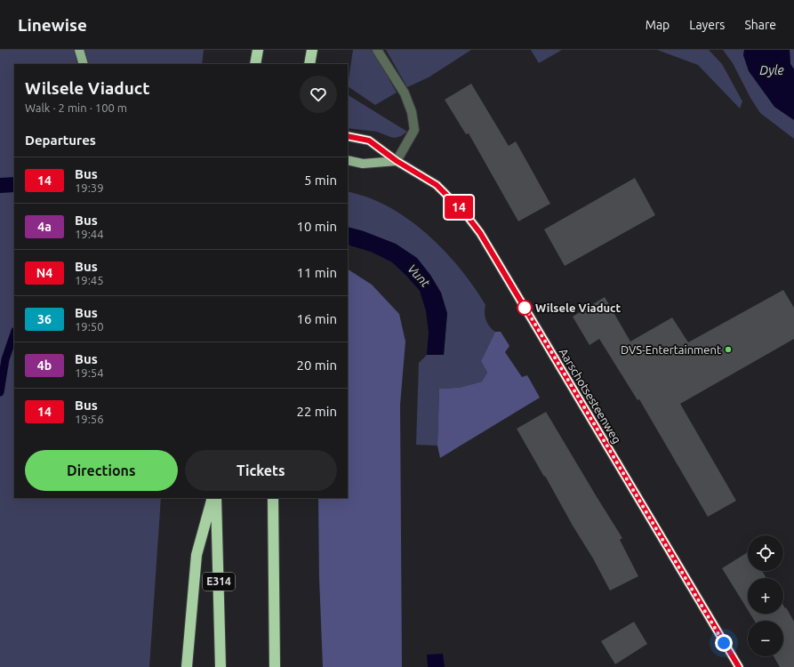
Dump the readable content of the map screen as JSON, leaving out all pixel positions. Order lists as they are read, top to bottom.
{
  "streets": {
    "highway": ["E314"],
    "main road": ["Aarschotsesteenweg"]
  },
  "water": ["Dyle", "Vunt"],
  "places": ["Wilsele Viaduct", "DVS-Entertainment"],
  "lines": ["bus line 14"],
  "page": {
    "header": "Linewise",
    "nav": ["Map", "Layers", "Share"],
    "on_map": "14",
    "heading": [
      ["Wilsele Viaduct", "Walk · 2 min · 100 m"],
      "Departures"
    ],
    "list": [
      {
        "mark": "14",
        "name": "Bus",
        "note": "19:39",
        "value": "5 min"
      },
      {
        "mark": "4a",
        "name": "Bus",
        "note": "19:44",
        "value": "10 min"
      },
      {
        "mark": "N4",
        "name": "Bus",
        "note": "19:45",
        "value": "11 min"
      },
      {
        "mark": "36",
        "name": "Bus",
        "note": "19:50",
        "value": "16 min"
      },
      {
        "mark": "4b",
        "name": "Bus",
        "note": "19:54",
        "value": "20 min"
      },
      {
        "mark": "14",
        "name": "Bus",
        "note": "19:56",
        "value": "22 min"
      }
    ],
    "buttons": ["Directions", "Tickets"],
    "map_buttons": ["+", "−"]
  }
}
